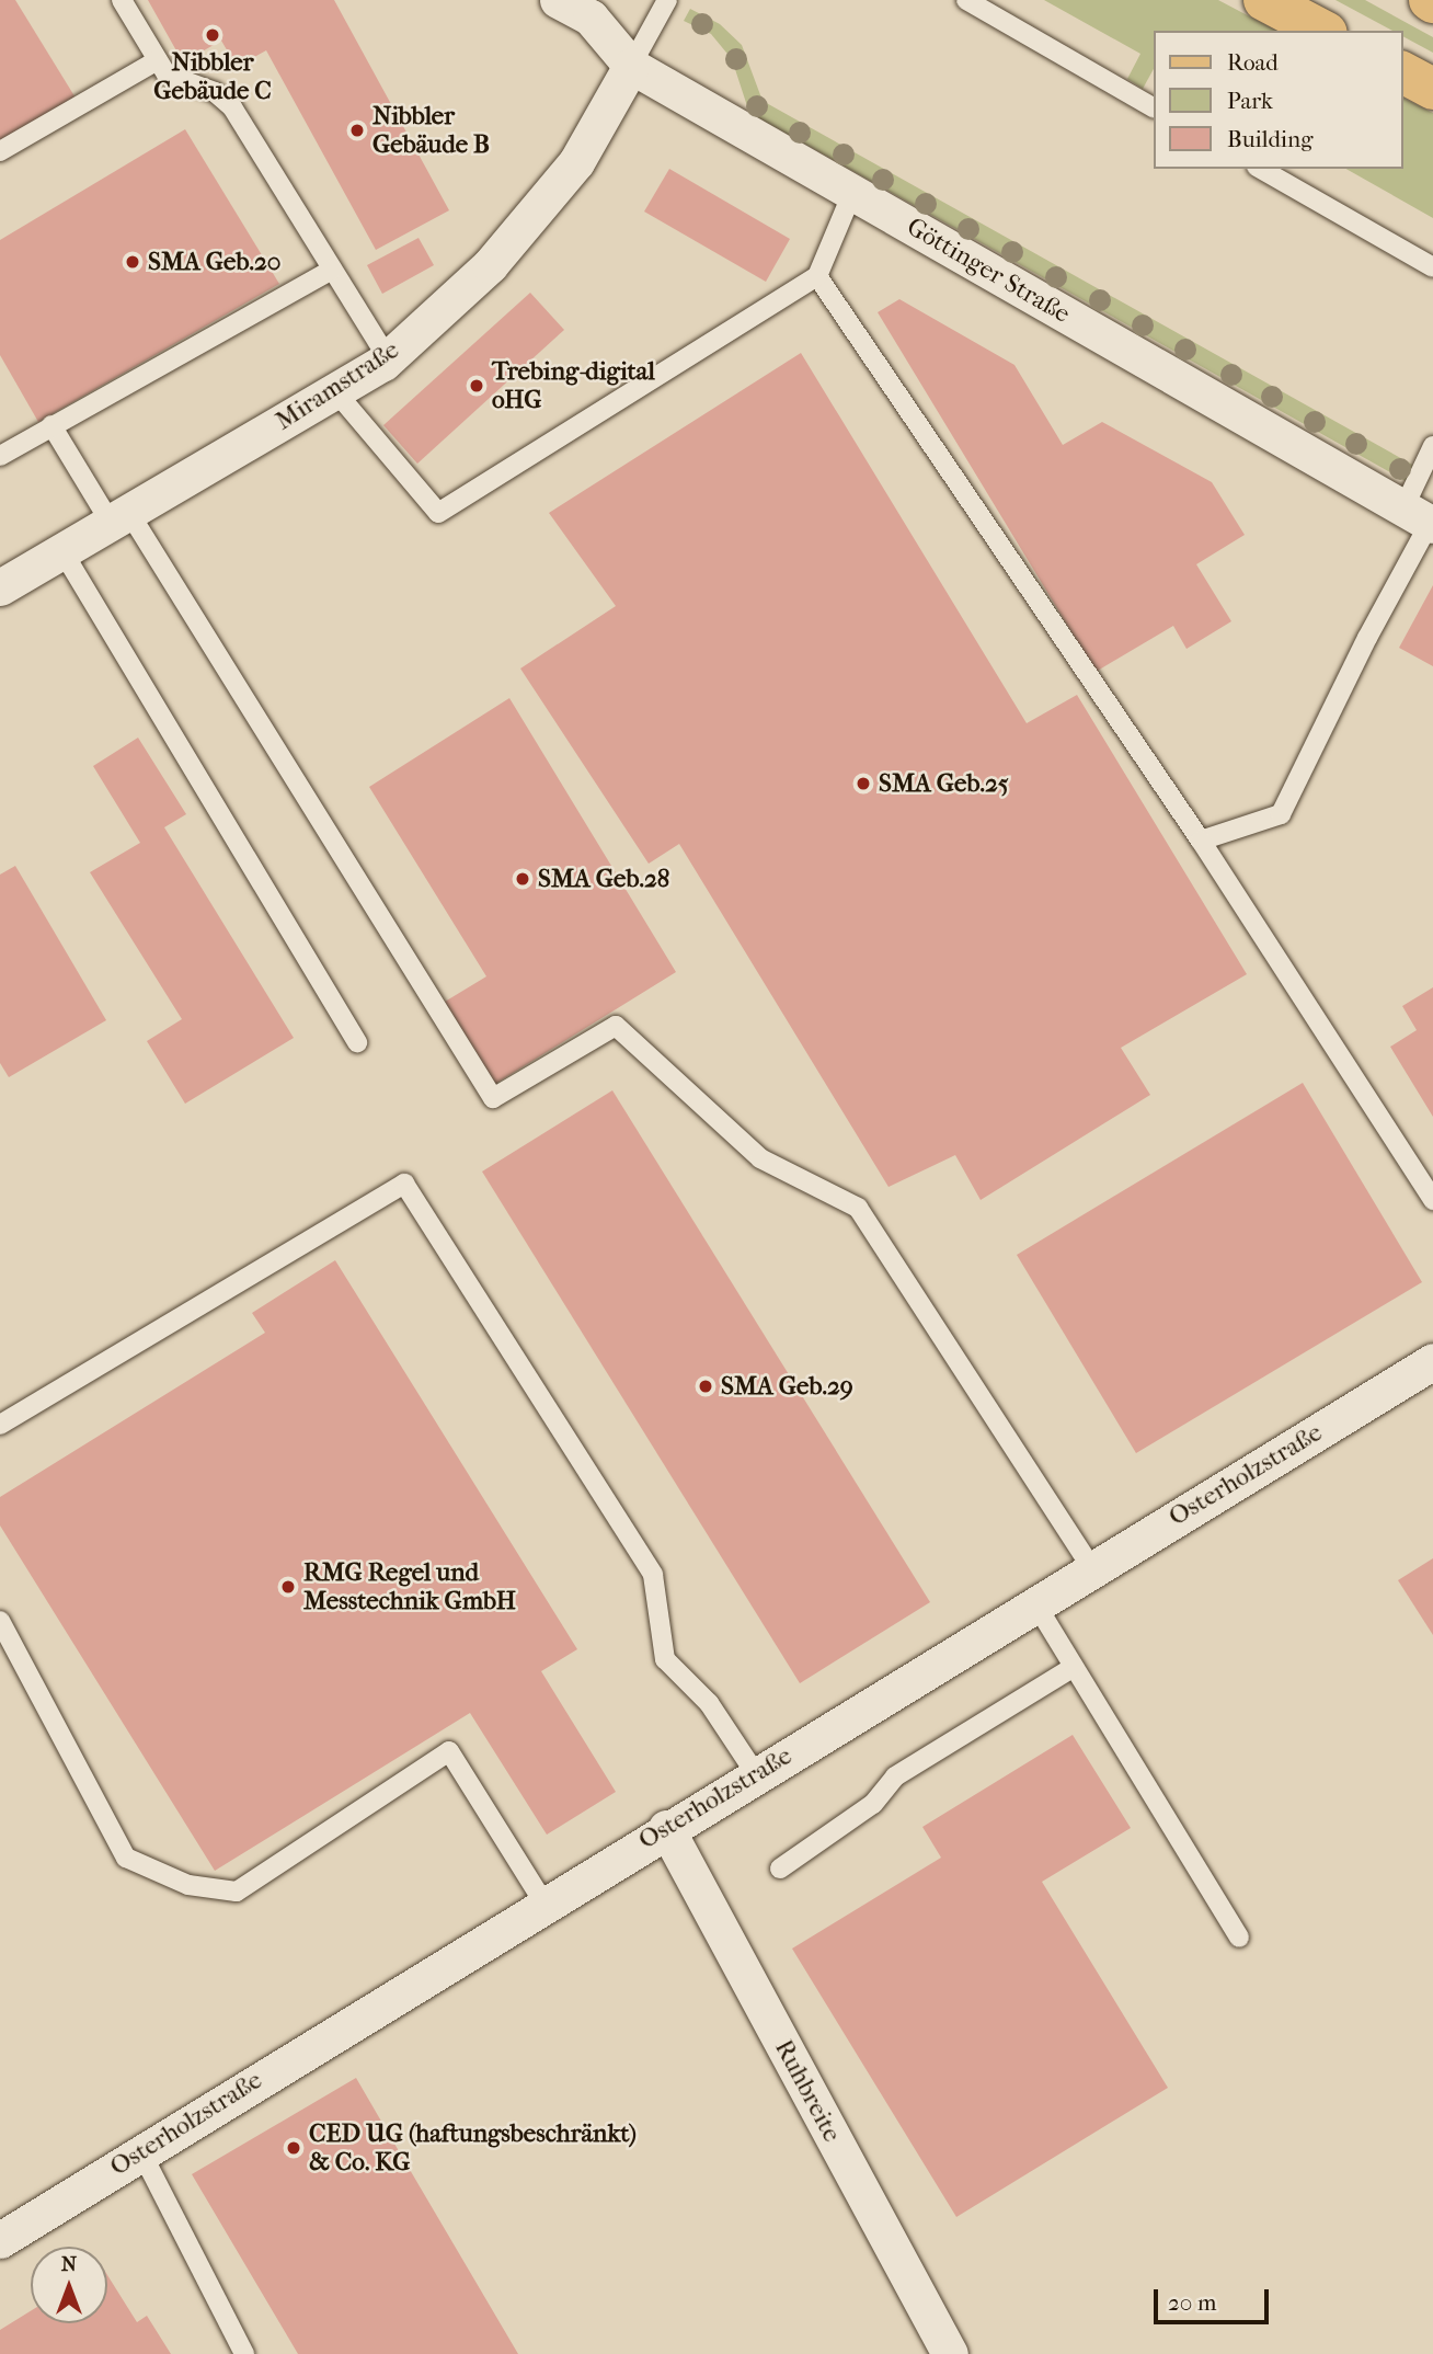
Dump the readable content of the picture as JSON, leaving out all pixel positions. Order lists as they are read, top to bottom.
{
  "streets": {
    "street": [
      "Göttinger Straße",
      "Miramstraße",
      "Osterholzstraße",
      "Ruhbreite"
    ]
  },
  "crossings": [
    ["Göttinger Straße", "Miramstraße"],
    ["Osterholzstraße", "Ruhbreite"]
  ],
  "places": [
    "Nibbler Gebäude C",
    "Nibbler Gebäude B",
    "SMA Geb.20",
    "Trebing-digital oHG",
    "SMA Geb.25",
    "SMA Geb.28",
    "SMA Geb.29",
    "RMG Regel und Messtechnik GmbH",
    "CED UG (haftungsbeschränkt) & Co. KG"
  ],
  "legend": ["Road", "Park", "Building"],
  "scale_bar": "20 m",
  "north": "top"
}
